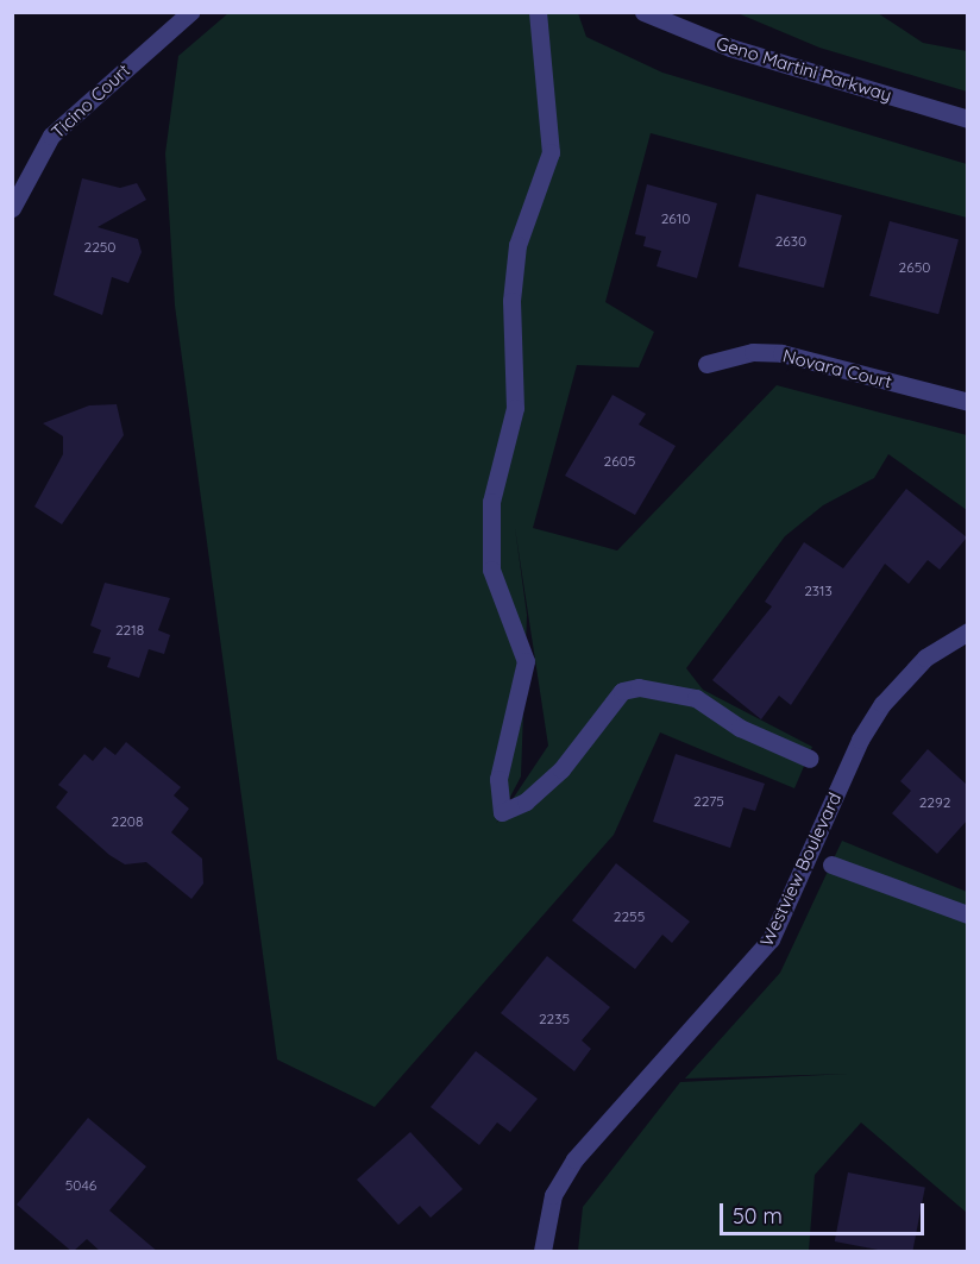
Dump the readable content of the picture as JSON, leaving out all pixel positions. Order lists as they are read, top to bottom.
{
  "streets": {
    "street": [
      "Geno Martini Parkway",
      "Ticino Court",
      "Novara Court",
      "Westview Boulevard"
    ]
  },
  "house_numbers": [
    "2610",
    "2630",
    "2250",
    "2650",
    "2605",
    "2313",
    "2218",
    "2275",
    "2292",
    "2208",
    "2255",
    "2235",
    "5046"
  ],
  "scale_bar": "50 m"
}
